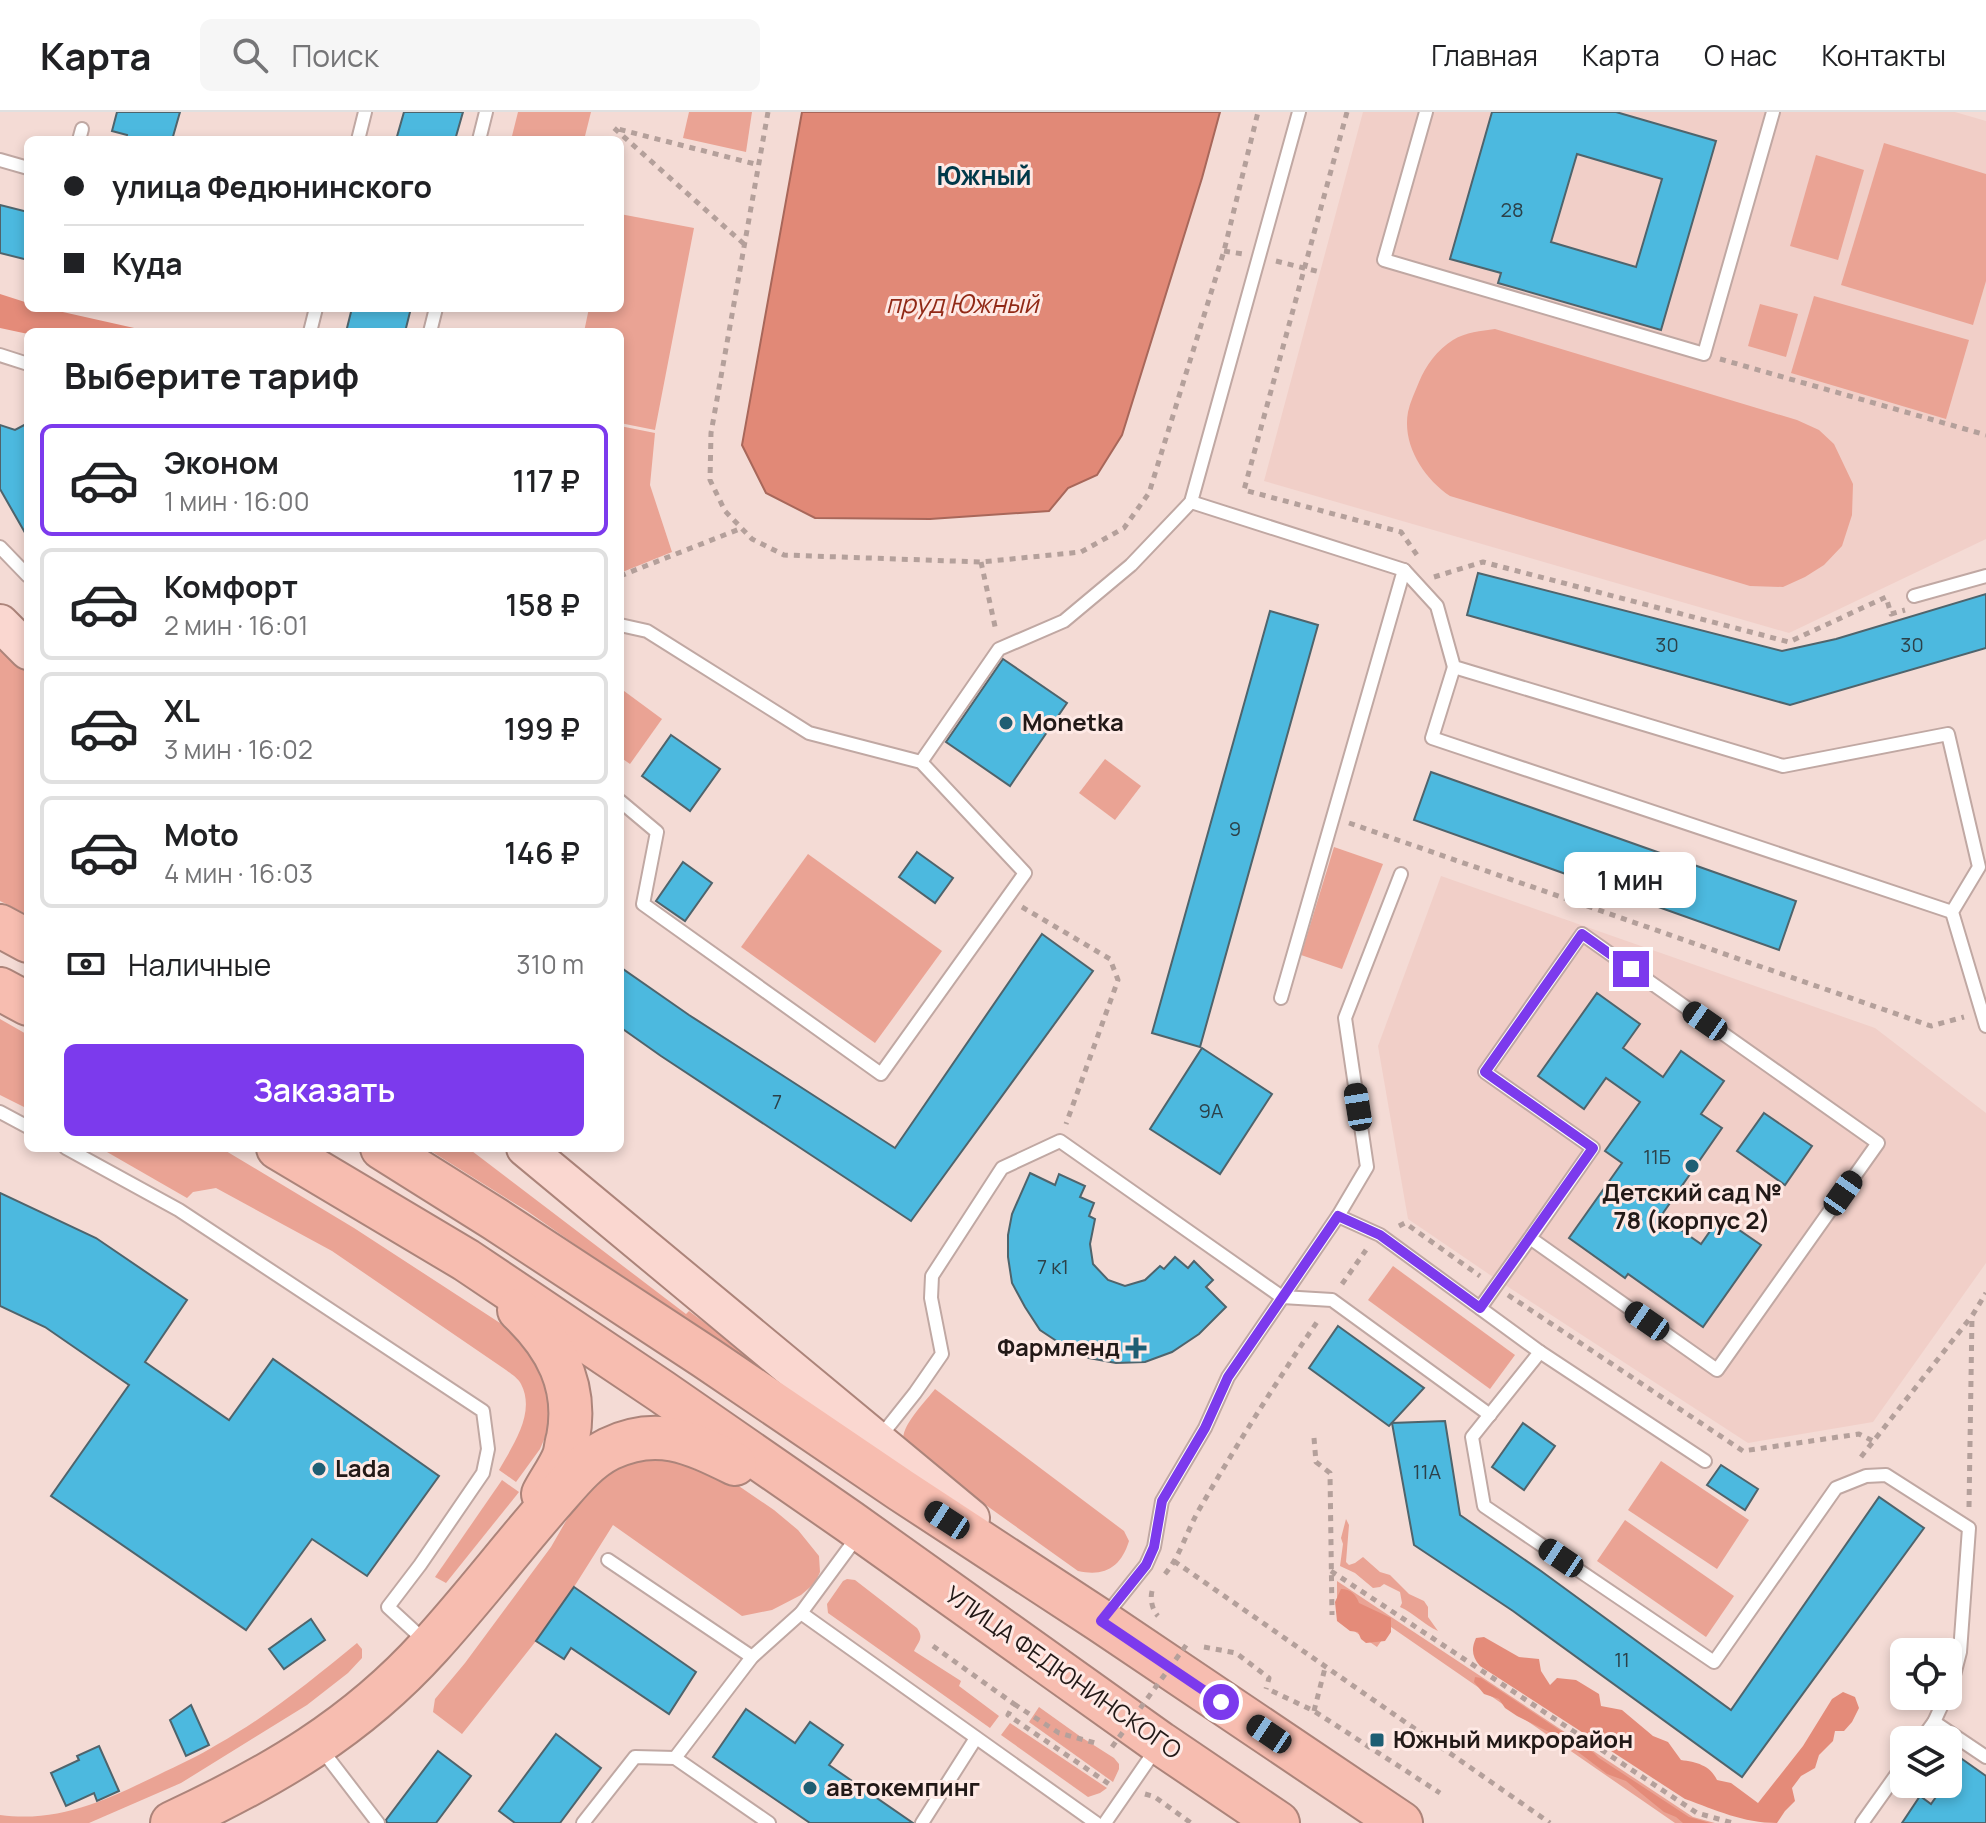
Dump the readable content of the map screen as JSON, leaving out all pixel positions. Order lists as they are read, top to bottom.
{
  "streets": {
    "highway": ["УЛИЦА ФЕДЮНИНСКОГО"]
  },
  "districts": ["Южный"],
  "water": ["пруд Южный"],
  "places": {
    "other": [
      "Monetka",
      "Детский сад № 78 (корпус 2)",
      "Lada",
      "автокемпинг"
    ],
    "health": ["Фармленд"],
    "transit": ["Южный микрорайон"]
  },
  "house_numbers": [
    "28",
    "30",
    "30",
    "9",
    "7",
    "9А",
    "11Б",
    "7 к1",
    "11А",
    "11"
  ],
  "page": {
    "header": "Карта",
    "search": "Поиск",
    "nav": [
      "Главная",
      "Карта",
      "О нас",
      "Контакты"
    ],
    "banner": ["улица Федюнинского", "Куда"],
    "heading": "Выберите тариф",
    "list": [
      {
        "name": "Эконом",
        "note": "1 мин · 16:00",
        "value": "117 ₽"
      },
      {
        "name": "Комфорт",
        "note": "2 мин · 16:01",
        "value": "158 ₽"
      },
      {
        "name": "XL",
        "note": "3 мин · 16:02",
        "value": "199 ₽"
      },
      {
        "name": "Moto",
        "note": "4 мин · 16:03",
        "value": "146 ₽"
      }
    ],
    "bubble": "1 мин",
    "pay": ["Наличные", "310 m"],
    "buttons": "Заказать"
  }
}
